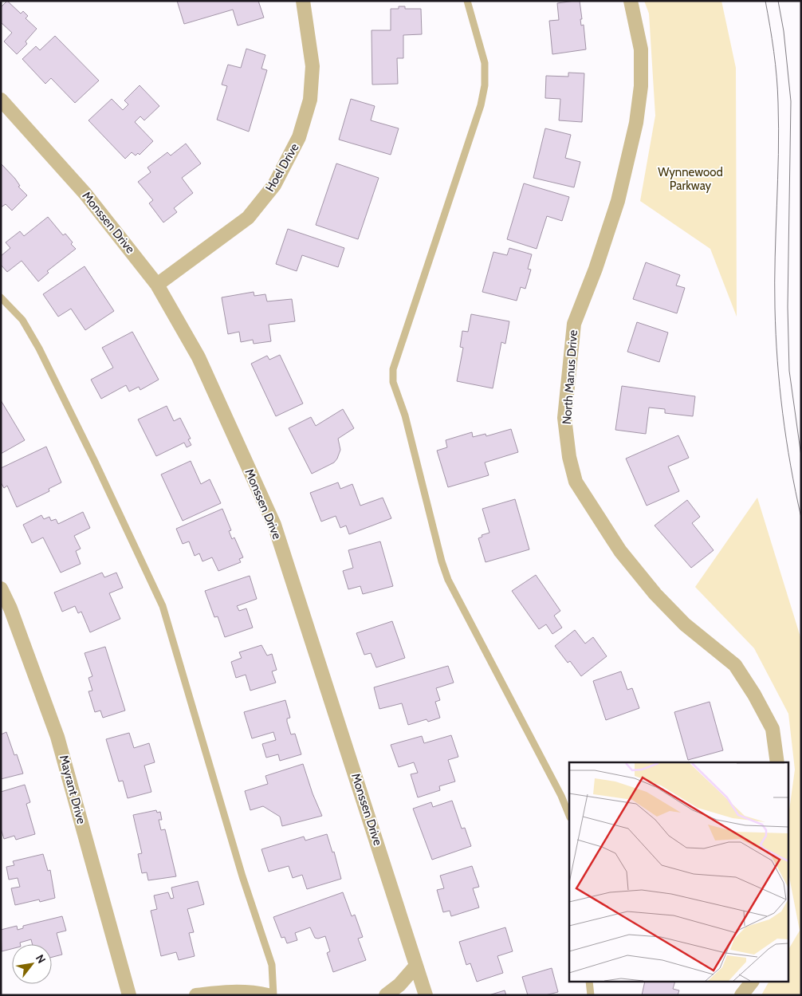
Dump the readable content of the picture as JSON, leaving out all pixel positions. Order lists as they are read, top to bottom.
{
  "streets": {
    "street": [
      "Hoel Drive",
      "Monssen Drive",
      "North Manus Drive",
      "Mayrant Drive"
    ]
  },
  "crossings": [
    ["Hoel Drive", "Monssen Drive"]
  ],
  "parks": ["Wynnewood Parkway"],
  "north": "top right"
}
